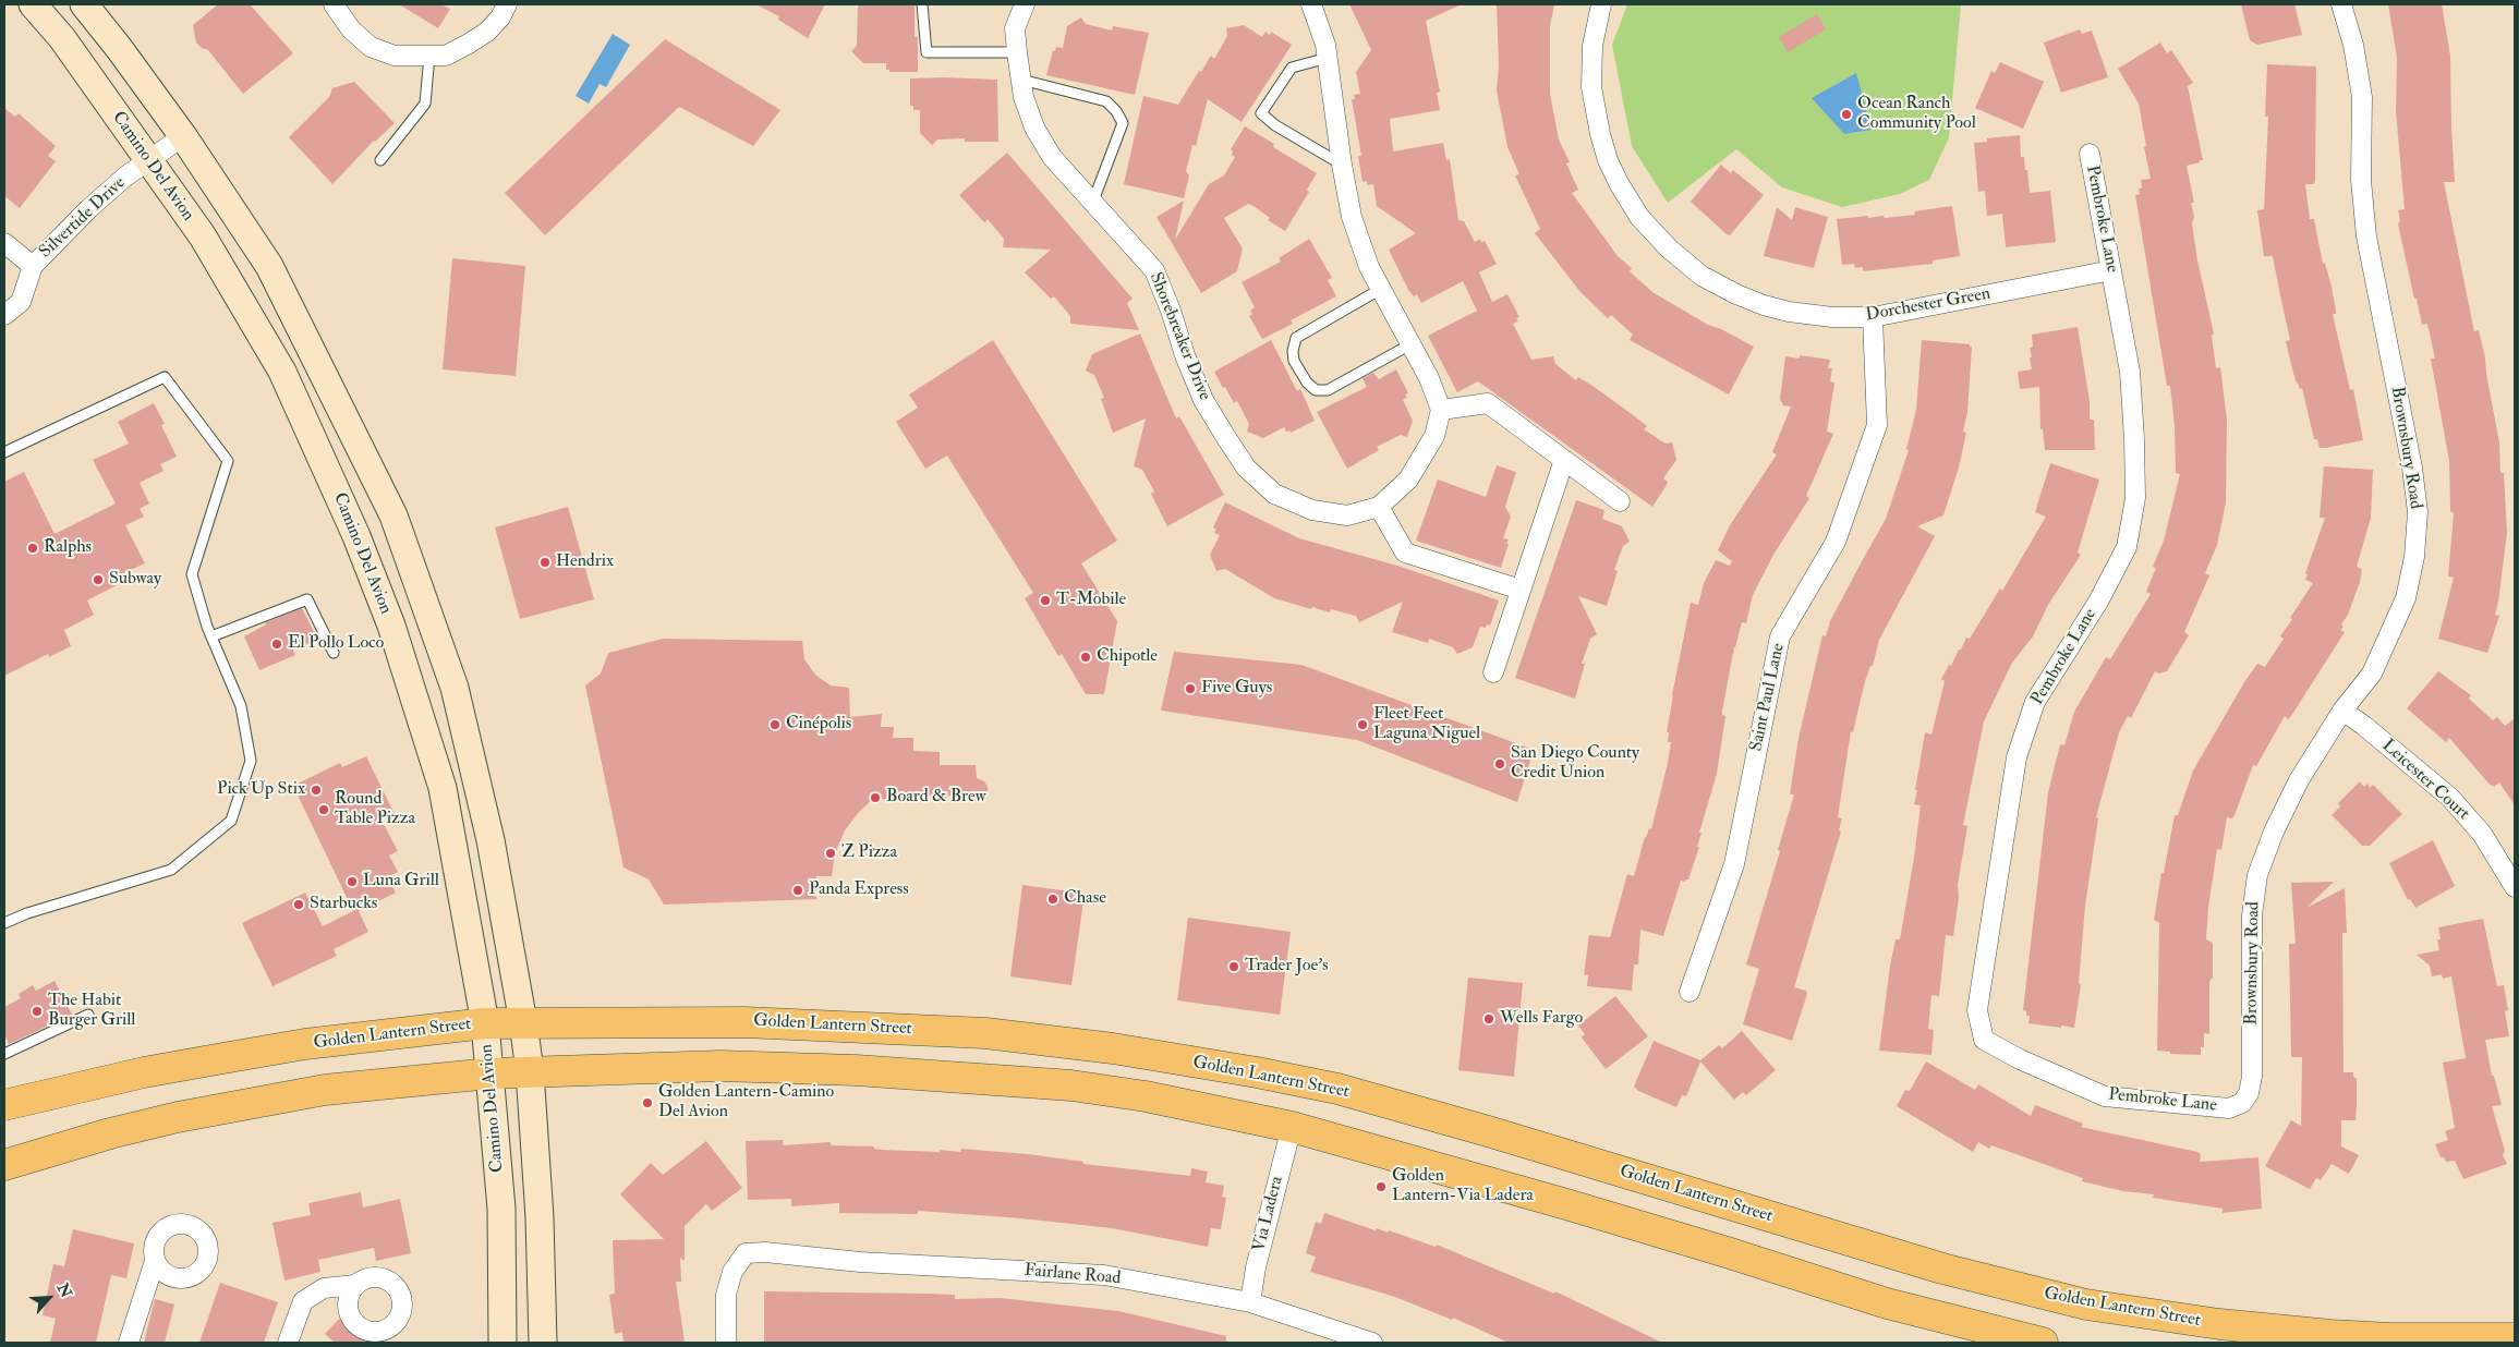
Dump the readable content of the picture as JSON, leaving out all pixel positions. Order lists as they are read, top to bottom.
{
  "streets": {
    "main road": ["Camino Del Avion", "Golden Lantern Street"],
    "street": [
      "Silvertide Drive",
      "Pembroke Lane",
      "Dorchester Green",
      "Shorebreaker Drive",
      "Brownsbury Road",
      "Saint Paul Lane",
      "Leicester Court",
      "Via Ladera",
      "Fairlane Road"
    ]
  },
  "crossings": [
    ["Camino Del Avion", "Silvertide Drive"],
    ["Camino Del Avion", "Golden Lantern Street"],
    ["Pembroke Lane", "Dorchester Green"],
    ["Pembroke Lane", "Brownsbury Road"],
    ["Dorchester Green", "Saint Paul Lane"],
    ["Brownsbury Road", "Leicester Court"],
    ["Via Ladera", "Fairlane Road"]
  ],
  "places": [
    "Ocean Ranch Community Pool",
    "Ralphs",
    "Hendrix",
    "Subway",
    "T-Mobile",
    "El Pollo Loco",
    "Chipotle",
    "Five Guys",
    "Cinépolis",
    "Fleet Feet Laguna Niguel",
    "San Diego County Credit Union",
    "Pick Up Stix",
    "Board & Brew",
    "Round Table Pizza",
    "Z Pizza",
    "Luna Grill",
    "Panda Express",
    "Chase",
    "Starbucks",
    "Trader Joe's",
    "The Habit Burger Grill",
    "Wells Fargo",
    "Golden Lantern-Camino Del Avion",
    "Golden Lantern-Via Ladera"
  ],
  "north": "top right"
}
